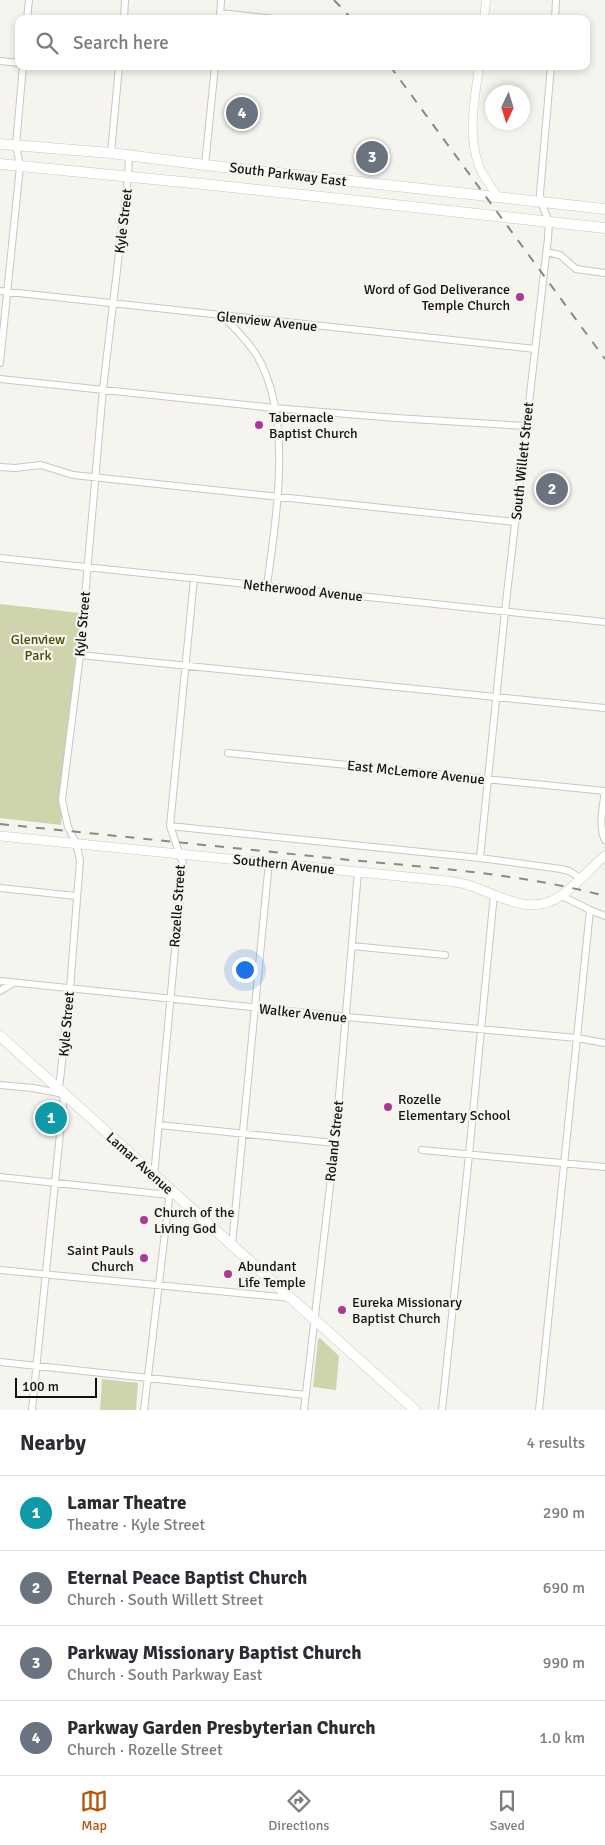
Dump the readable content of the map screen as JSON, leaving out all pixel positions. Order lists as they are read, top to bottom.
{
  "streets": {
    "main road": ["South Parkway East", "Southern Avenue", "Lamar Avenue"],
    "street": [
      "Kyle Street",
      "Glenview Avenue",
      "South Willett Street",
      "Netherwood Avenue",
      "East McLemore Avenue",
      "Rozelle Street",
      "Walker Avenue",
      "Roland Street"
    ]
  },
  "crossings": [
    ["South Parkway East", "Kyle Street"],
    ["South Parkway East", "South Willett Street"],
    ["Kyle Street", "Glenview Avenue"],
    ["Kyle Street", "Netherwood Avenue"],
    ["Kyle Street", "Southern Avenue"],
    ["Kyle Street", "Walker Avenue"],
    ["Kyle Street", "Lamar Avenue"],
    ["Glenview Avenue", "South Willett Street"],
    ["South Willett Street", "Netherwood Avenue"],
    ["South Willett Street", "East McLemore Avenue"],
    ["South Willett Street", "Southern Avenue"],
    ["Netherwood Avenue", "Rozelle Street"],
    ["Southern Avenue", "Rozelle Street"],
    ["Southern Avenue", "Roland Street"],
    ["Rozelle Street", "Walker Avenue"],
    ["Rozelle Street", "Lamar Avenue"],
    ["Walker Avenue", "Roland Street"],
    ["Roland Street", "Lamar Avenue"]
  ],
  "parks": ["Glenview Park"],
  "places": [
    "Word of God Deliverance Temple Church",
    "Tabernacle Baptist Church",
    "Rozelle Elementary School",
    "Church of the Living God",
    "Saint Pauls Church",
    "Abundant Life Temple",
    "Eureka Missionary Baptist Church"
  ],
  "scale_bar": "100 m",
  "north": "bottom",
  "page": {
    "search": "Search here",
    "pins": [
      "4",
      "3",
      "2",
      "1"
    ],
    "scale": "100 m",
    "heading": ["Nearby", "4 results"],
    "list": [
      {
        "mark": "1",
        "name": "Lamar Theatre",
        "note": "Theatre · Kyle Street",
        "value": "290 m"
      },
      {
        "mark": "2",
        "name": "Eternal Peace Baptist Church",
        "note": "Church · South Willett Street",
        "value": "690 m"
      },
      {
        "mark": "3",
        "name": "Parkway Missionary Baptist Church",
        "note": "Church · South Parkway East",
        "value": "990 m"
      },
      {
        "mark": "4",
        "name": "Parkway Garden Presbyterian Church",
        "note": "Church · Rozelle Street",
        "value": "1.0 km"
      }
    ],
    "nav": ["Map", "Directions", "Saved"]
  }
}
